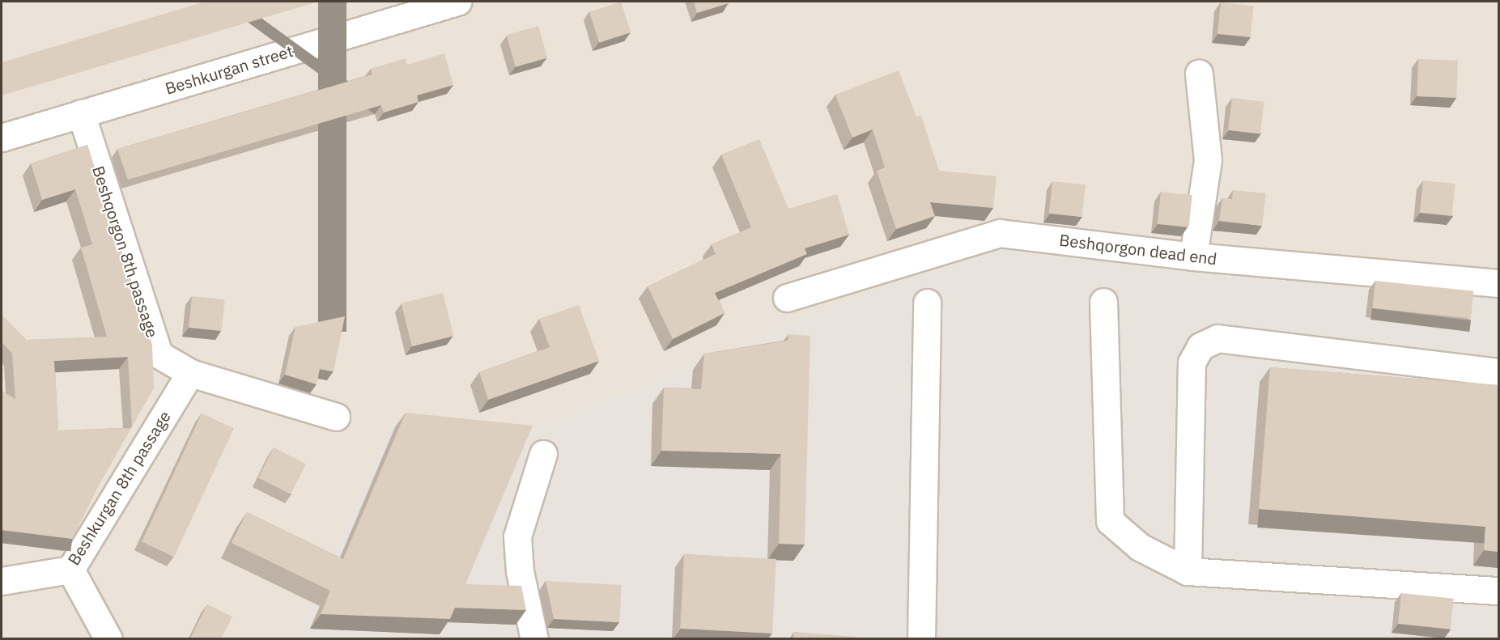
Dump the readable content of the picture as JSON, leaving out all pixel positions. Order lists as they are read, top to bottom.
{
  "streets": {
    "street": [
      "Beshkurgan street",
      "Beshqorgon dead end",
      "Beshqorgon 8th passage",
      "Beshkurgan 8th passage"
    ]
  },
  "crossings": [
    ["Beshkurgan street", "Beshqorgon 8th passage"],
    ["Beshqorgon 8th passage", "Beshkurgan 8th passage"]
  ]
}
